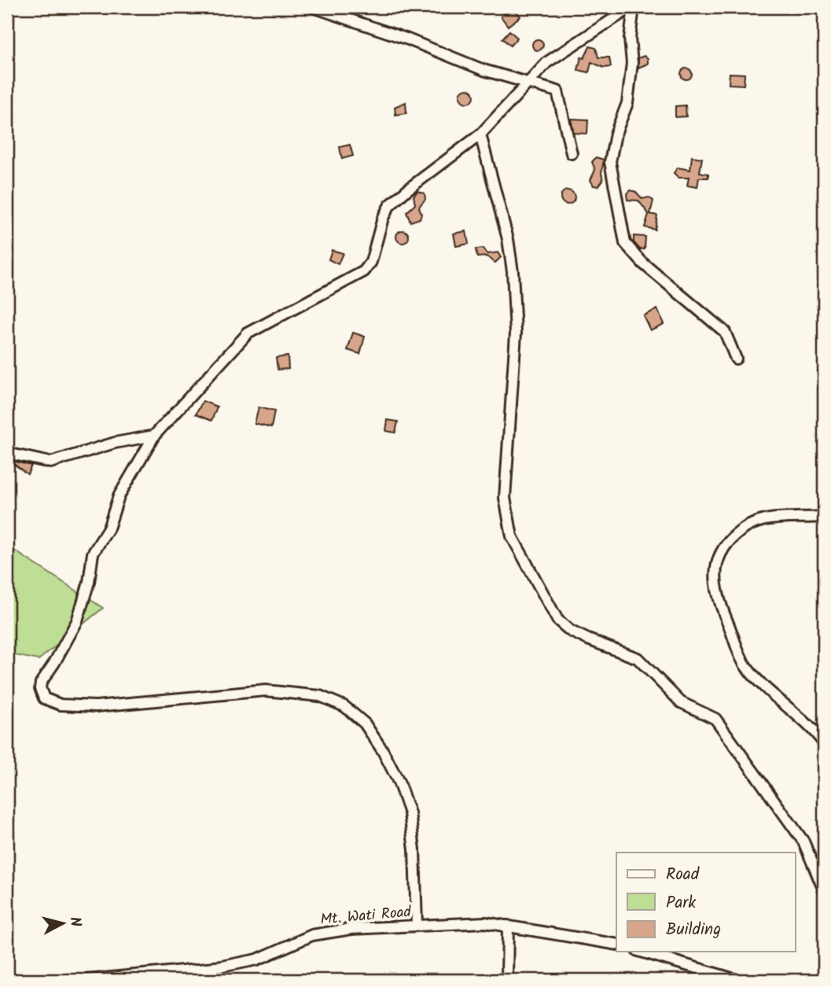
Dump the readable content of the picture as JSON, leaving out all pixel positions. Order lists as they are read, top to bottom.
{
  "streets": {
    "street": ["Mt. Wati Road"]
  },
  "legend": ["Road", "Park", "Building"],
  "north": "right"
}
